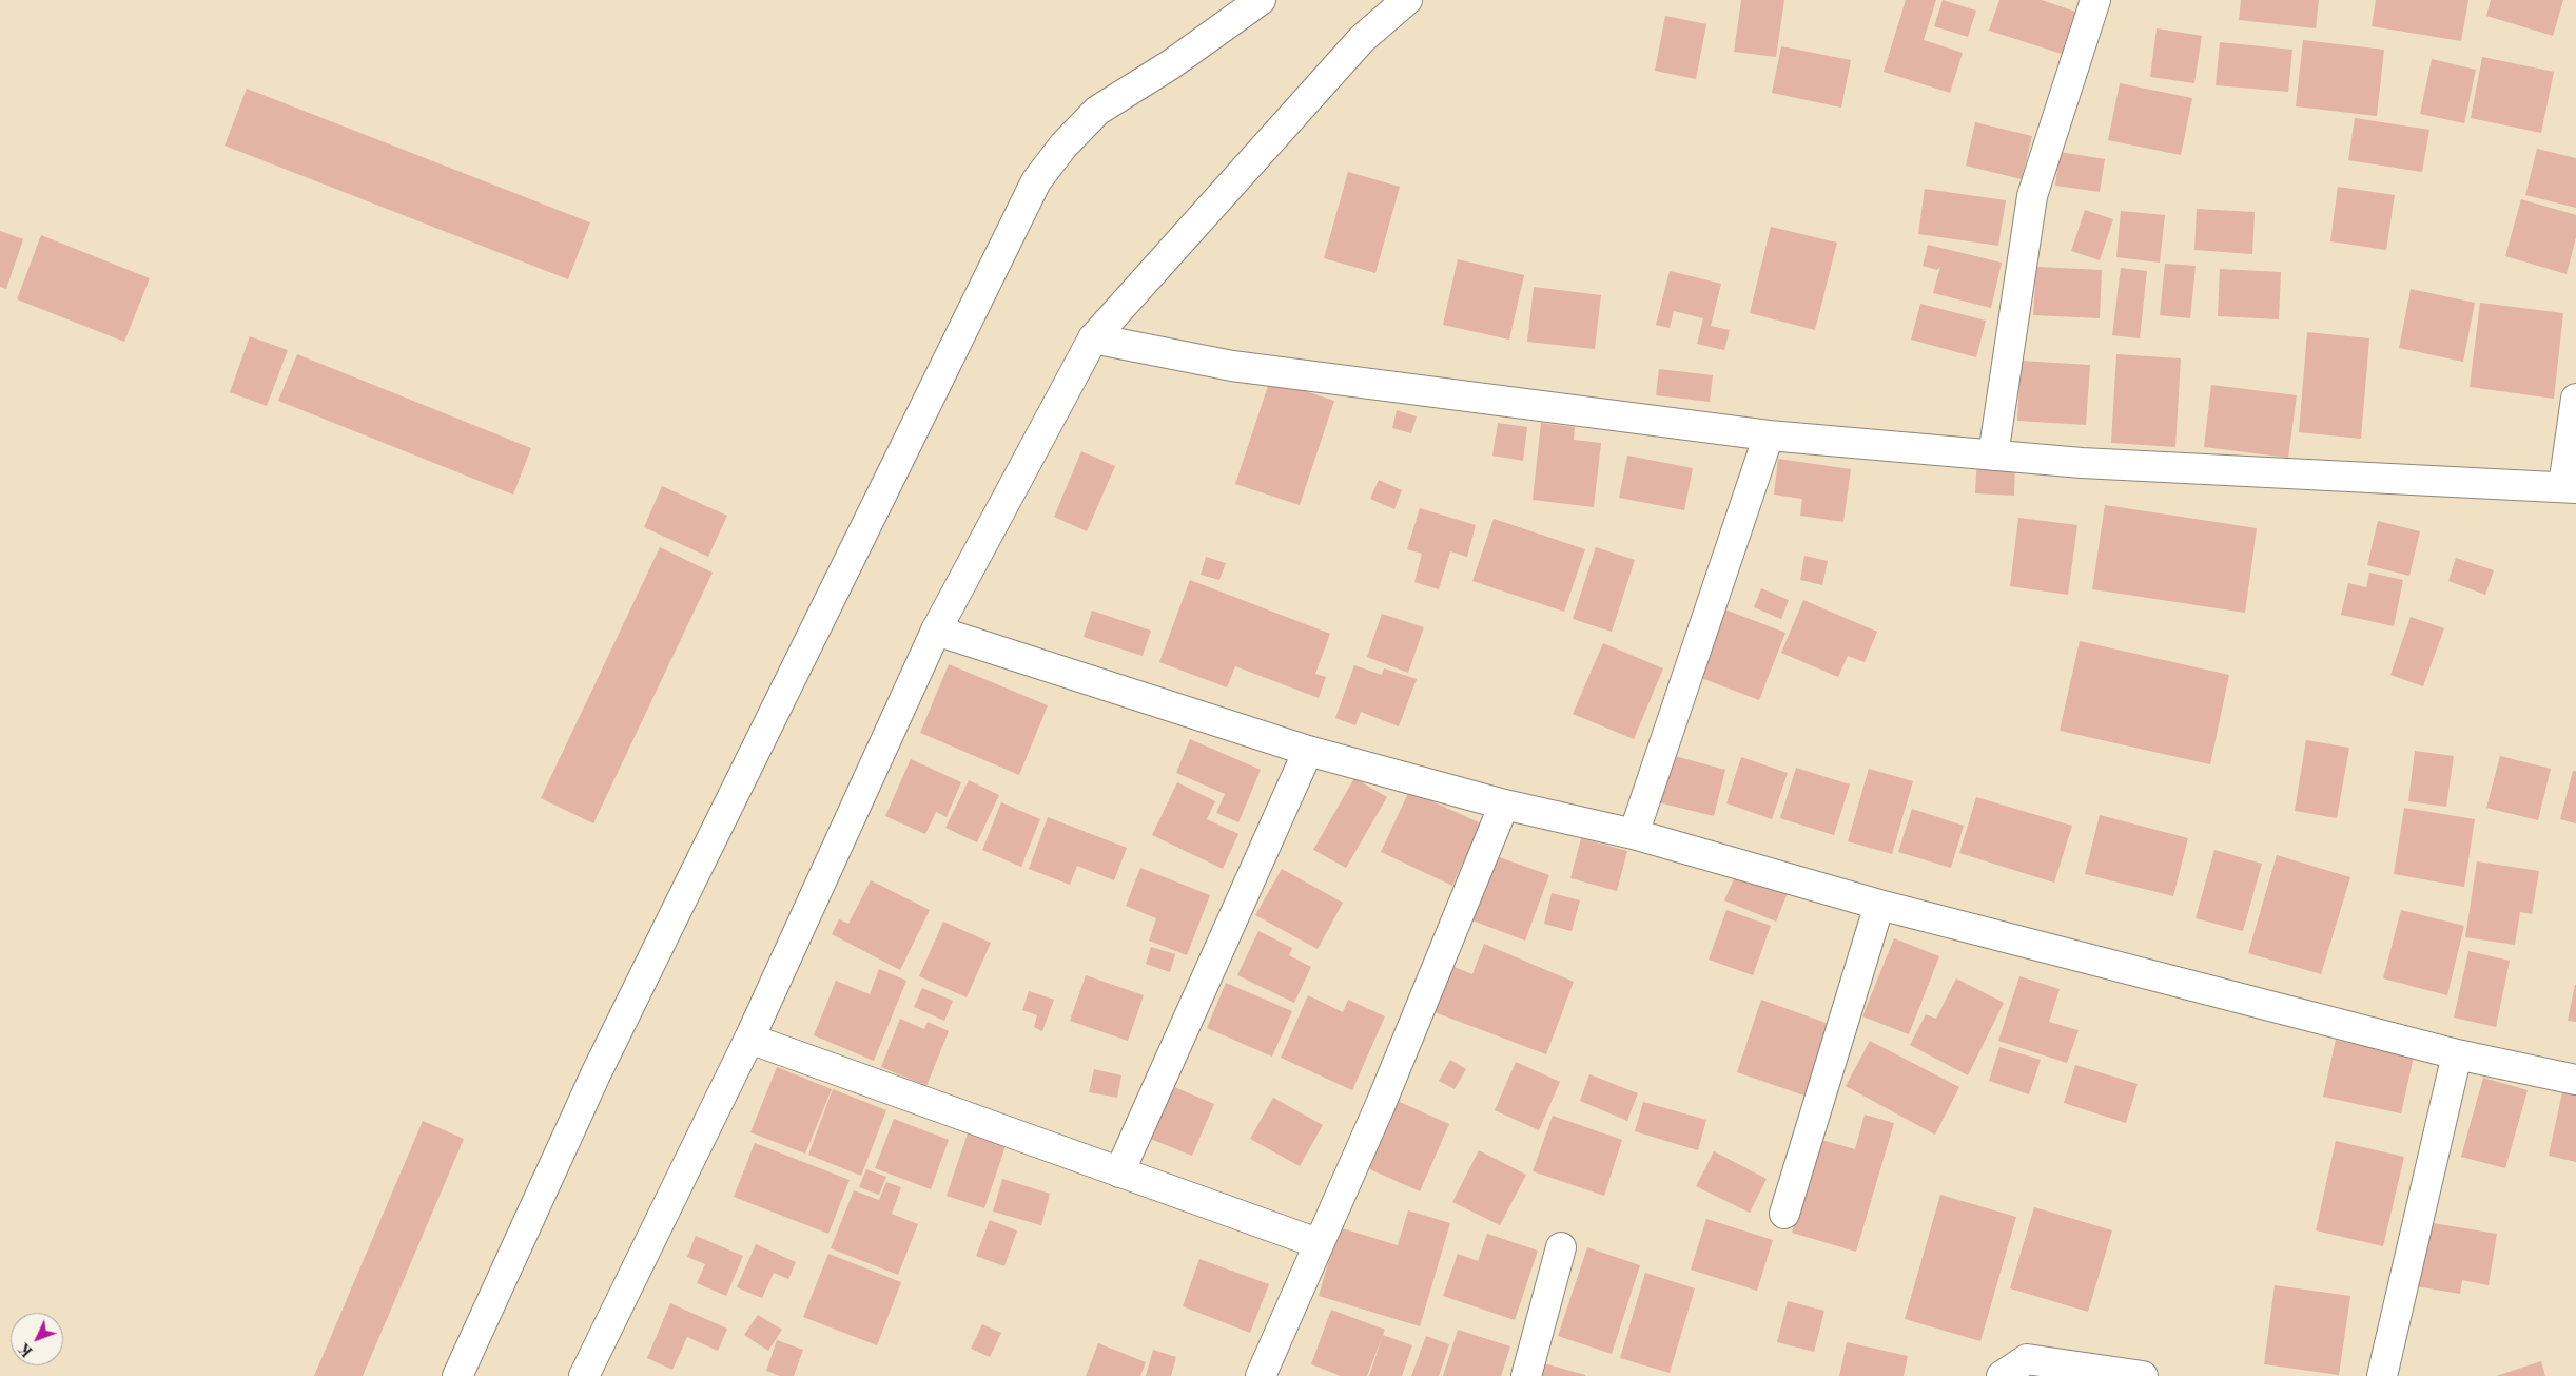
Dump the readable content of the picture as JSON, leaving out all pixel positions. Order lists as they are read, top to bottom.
{
  "north": "bottom left"
}
